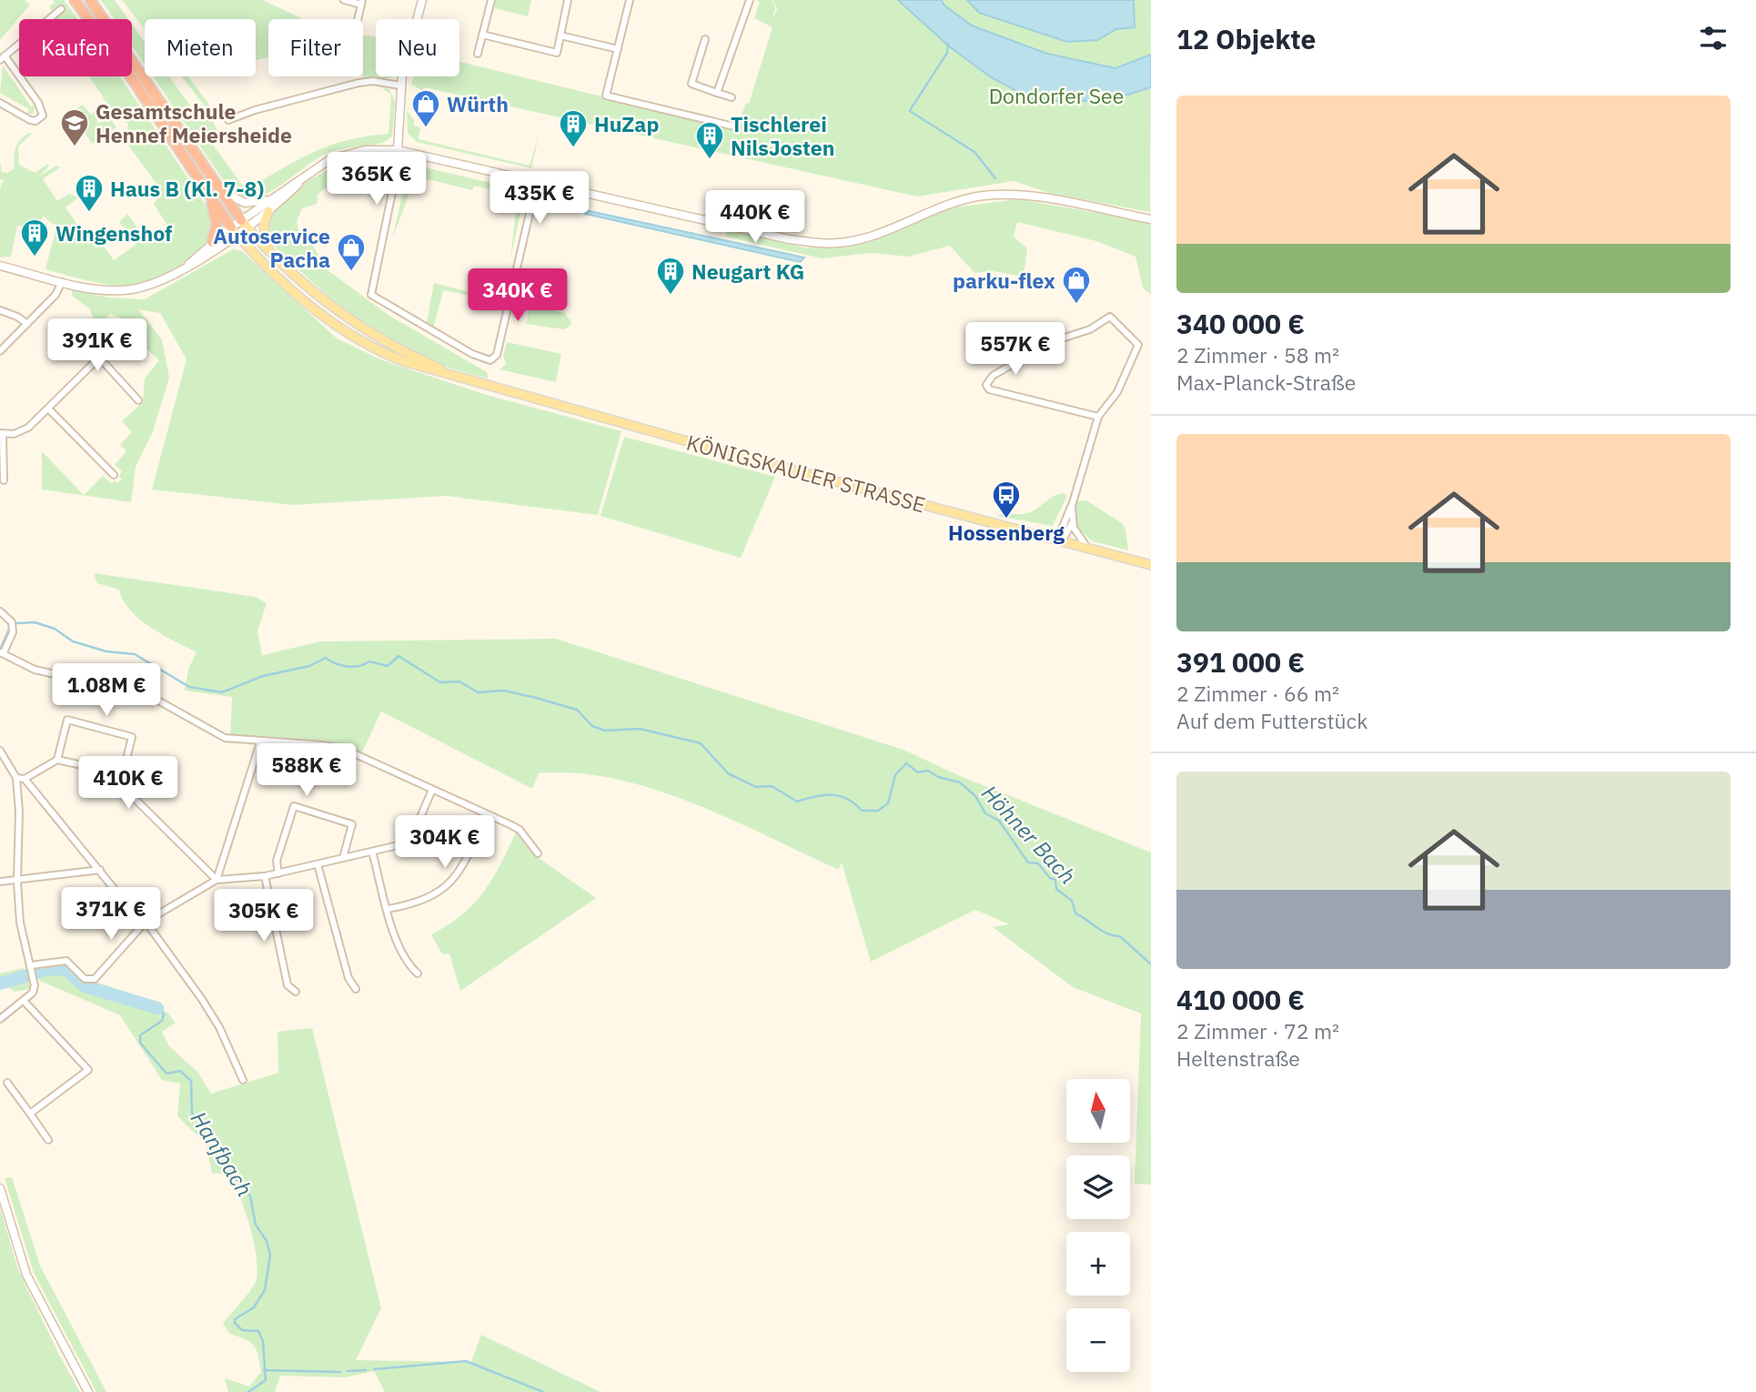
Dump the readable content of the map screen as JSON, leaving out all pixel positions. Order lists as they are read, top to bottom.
{
  "streets": {
    "main road": ["KÖNIGSKAULER STRASSE"]
  },
  "water": ["Höhner Bach", "Hanfbach"],
  "parks": ["Dondorfer See"],
  "places": {
    "shop": ["Würth", "Autoservice Pacha", "parku-flex"],
    "school or university": ["Gesamtschule Hennef Meiersheide"],
    "building": [
      "HuZap",
      "Tischlerei NilsJosten",
      "Haus B (Kl. 7-8)",
      "Wingenshof",
      "Neugart KG"
    ],
    "bus stop": ["Hossenberg"]
  },
  "north": "top",
  "page": {
    "heading": "12 Objekte",
    "chip": [
      "Kaufen",
      "Mieten",
      "Filter",
      "Neu"
    ],
    "list": [
      {
        "name": "340 000 €",
        "note": "2 Zimmer · 58 m² · Max-Planck-Straße"
      },
      {
        "name": "391 000 €",
        "note": "2 Zimmer · 66 m² · Auf dem Futterstück"
      },
      {
        "name": "410 000 €",
        "note": "2 Zimmer · 72 m² · Heltenstraße"
      }
    ],
    "price": [
      "365K €",
      "435K €",
      "440K €",
      "340K €",
      "391K €",
      "557K €",
      "1.08M €",
      "588K €",
      "410K €",
      "304K €",
      "371K €",
      "305K €"
    ],
    "map_buttons": ["+", "−"]
  }
}
